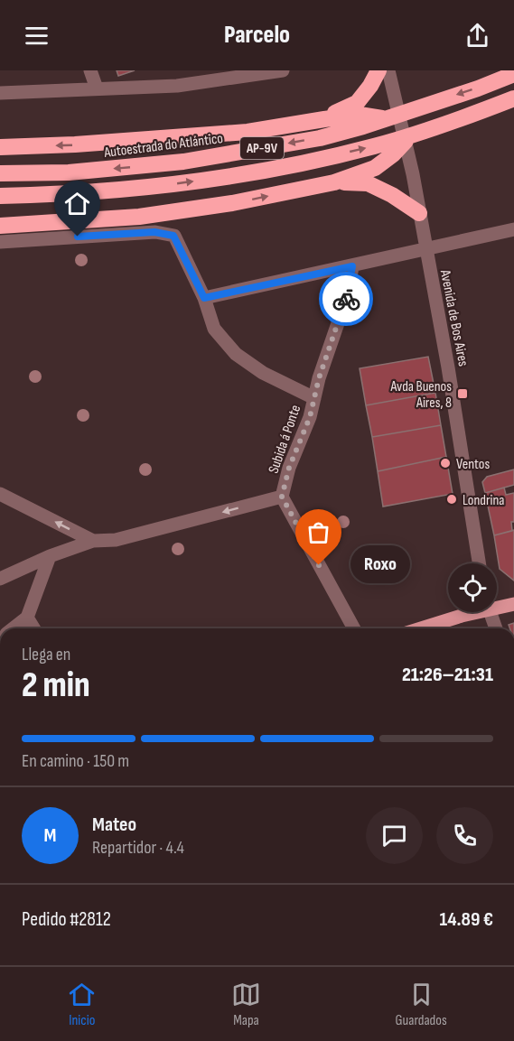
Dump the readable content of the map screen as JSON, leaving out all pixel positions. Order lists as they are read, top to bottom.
{
  "streets": {
    "highway": ["Autoestrada do Atlántico", "AP-9V"],
    "street": ["Avenida de Bos Aires", "Subida á Ponte"]
  },
  "crossings": [
    ["AP-9V", "Avenida de Bos Aires"]
  ],
  "places": {
    "transit": ["Avda Buenos Aires, 8"],
    "other": ["Ventos", "Londrina", "Roxo"]
  },
  "page": {
    "header": "Parcelo",
    "bubble": "Roxo",
    "heading": ["2 min", "Llega en", "21:26–21:31"],
    "panel": [
      "Mateo",
      "Repartidor · 4.4",
      "Pedido #2812",
      "14.89 €"
    ],
    "bar": "En camino · 150 m",
    "round": "M",
    "tabs": ["Inicio", "Mapa", "Guardados"]
  }
}
